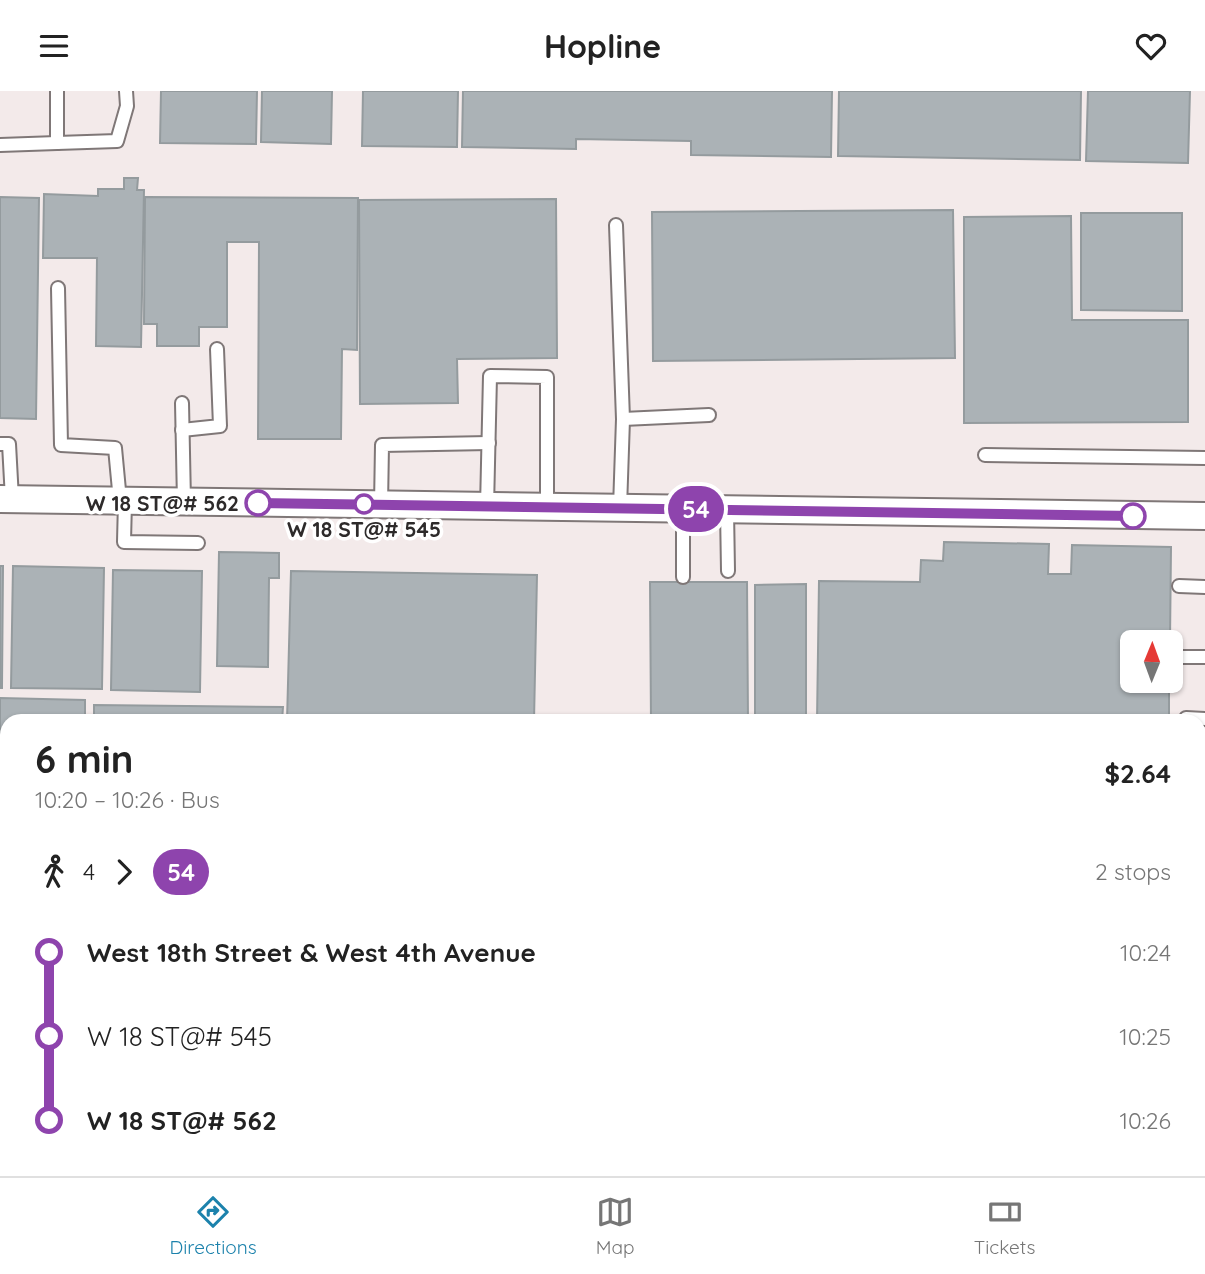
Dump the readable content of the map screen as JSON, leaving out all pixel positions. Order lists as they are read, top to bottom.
{
  "places": ["W 18 ST@# 562", "W 18 ST@# 545"],
  "lines": ["bus line 54"],
  "north": "top",
  "page": {
    "header": "Hopline",
    "on_map": "54",
    "heading": ["6 min", "10:20 – 10:26 · Bus", "$2.64"],
    "legs": ["4", "54", "2 stops"],
    "list": [
      {
        "name": "West 18th Street & West 4th Avenue",
        "value": "10:24"
      },
      {
        "name": "W 18 ST@# 545",
        "value": "10:25"
      },
      {
        "name": "W 18 ST@# 562",
        "value": "10:26"
      }
    ],
    "tabs": ["Directions", "Map", "Tickets"]
  }
}
